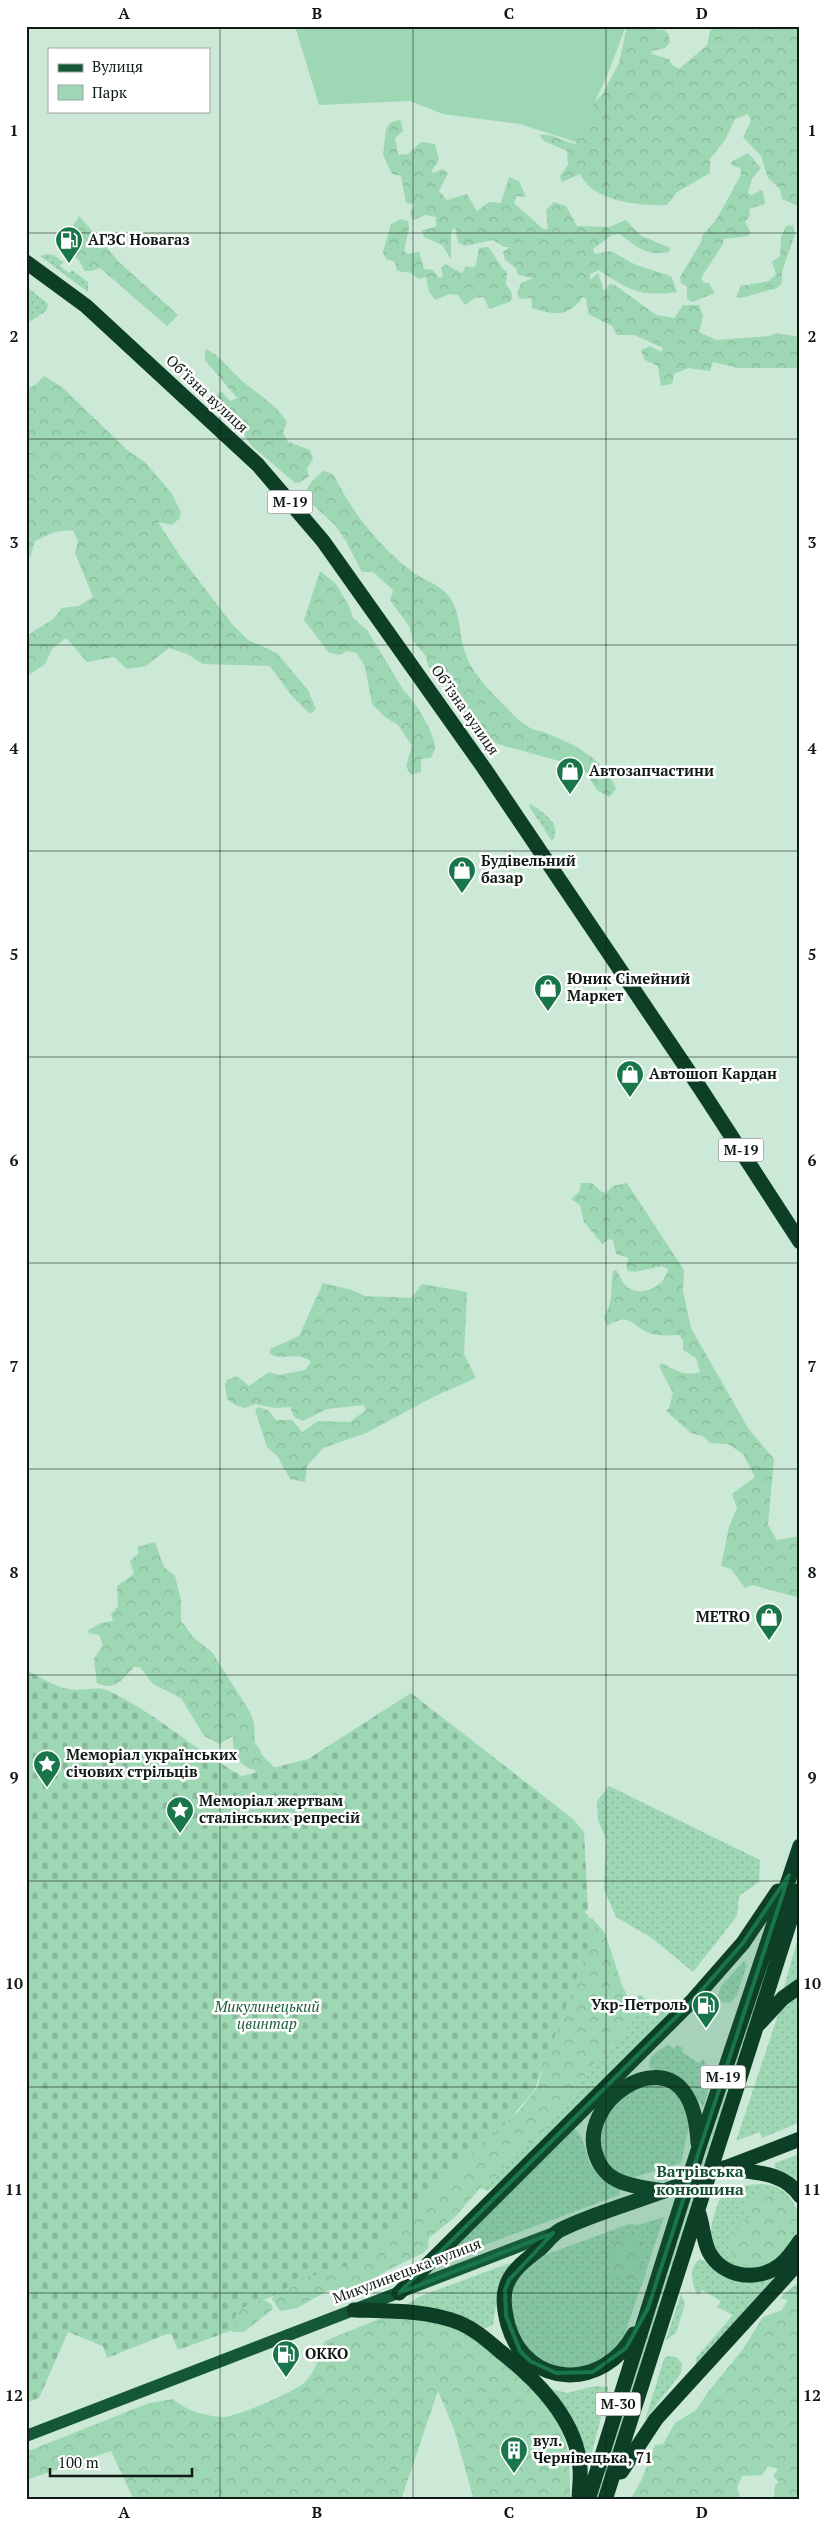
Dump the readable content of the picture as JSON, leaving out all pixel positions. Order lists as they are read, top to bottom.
{
  "streets": {
    "highway": [
      "Обʼїзна вулиця",
      "М-19",
      "Микулинецька вулиця",
      "М-30"
    ]
  },
  "crossings": [
    ["М-19", "Микулинецька вулиця"],
    ["М-19", "М-30"]
  ],
  "districts": ["Ватрівська конюшина"],
  "parks": ["Микулинецький цвинтар"],
  "places": {
    "fuel station": ["АГЗС Новагаз", "Укр-Петроль", "ОККО"],
    "shop": [
      "Автозапчастини",
      "Будівельний базар",
      "Юник Сімейний Маркет",
      "Автошоп Кардан",
      "METRO"
    ],
    "place": ["Меморіал українських січових стрільців", "Меморіал жертвам сталінських репресій"],
    "building": ["вул. Чернівецька, 71"]
  },
  "legend": ["Вулиця", "Парк"],
  "scale_bar": "100 m",
  "grid": {
    "columns": [
      "A",
      "B",
      "C",
      "D"
    ],
    "rows": [
      "1",
      "2",
      "3",
      "4",
      "5",
      "6",
      "7",
      "8",
      "9",
      "10",
      "11",
      "12"
    ]
  }
}
